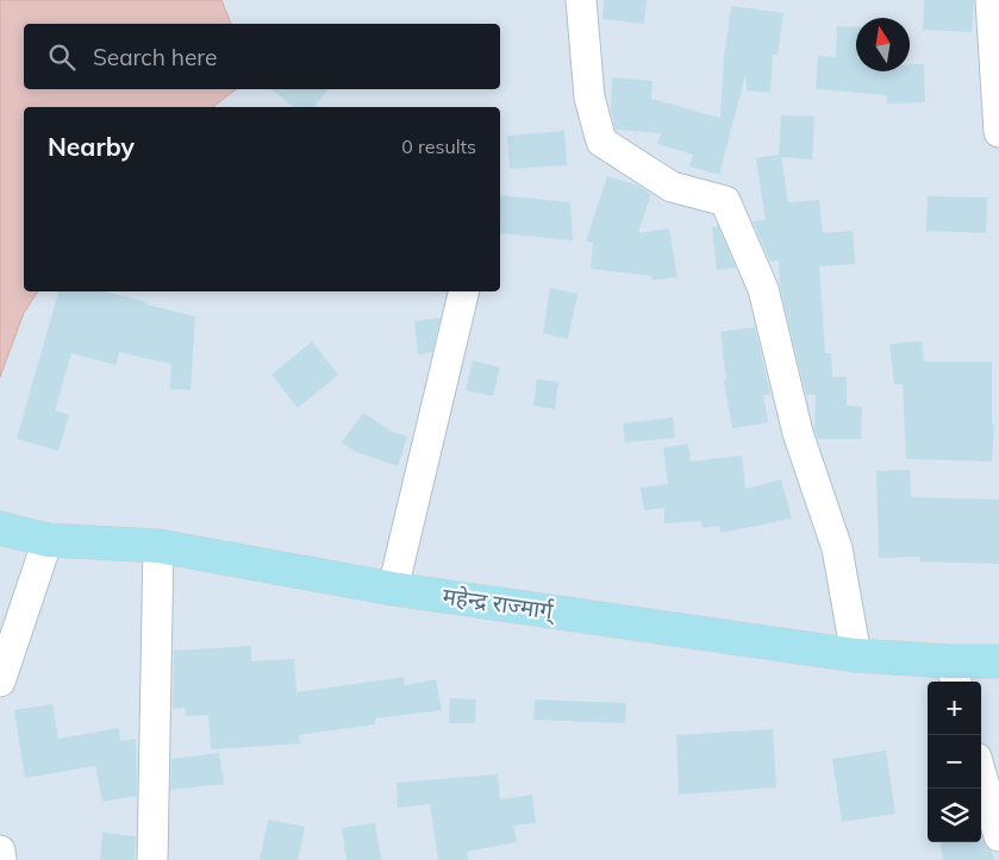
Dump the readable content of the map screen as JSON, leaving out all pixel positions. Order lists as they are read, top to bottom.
{
  "streets": {
    "highway": ["महेन्द्र राज्मार्ग्"]
  },
  "north": "top",
  "page": {
    "search": "Search here",
    "heading": ["Nearby", "0 results"],
    "map_buttons": ["+", "−"]
  }
}
